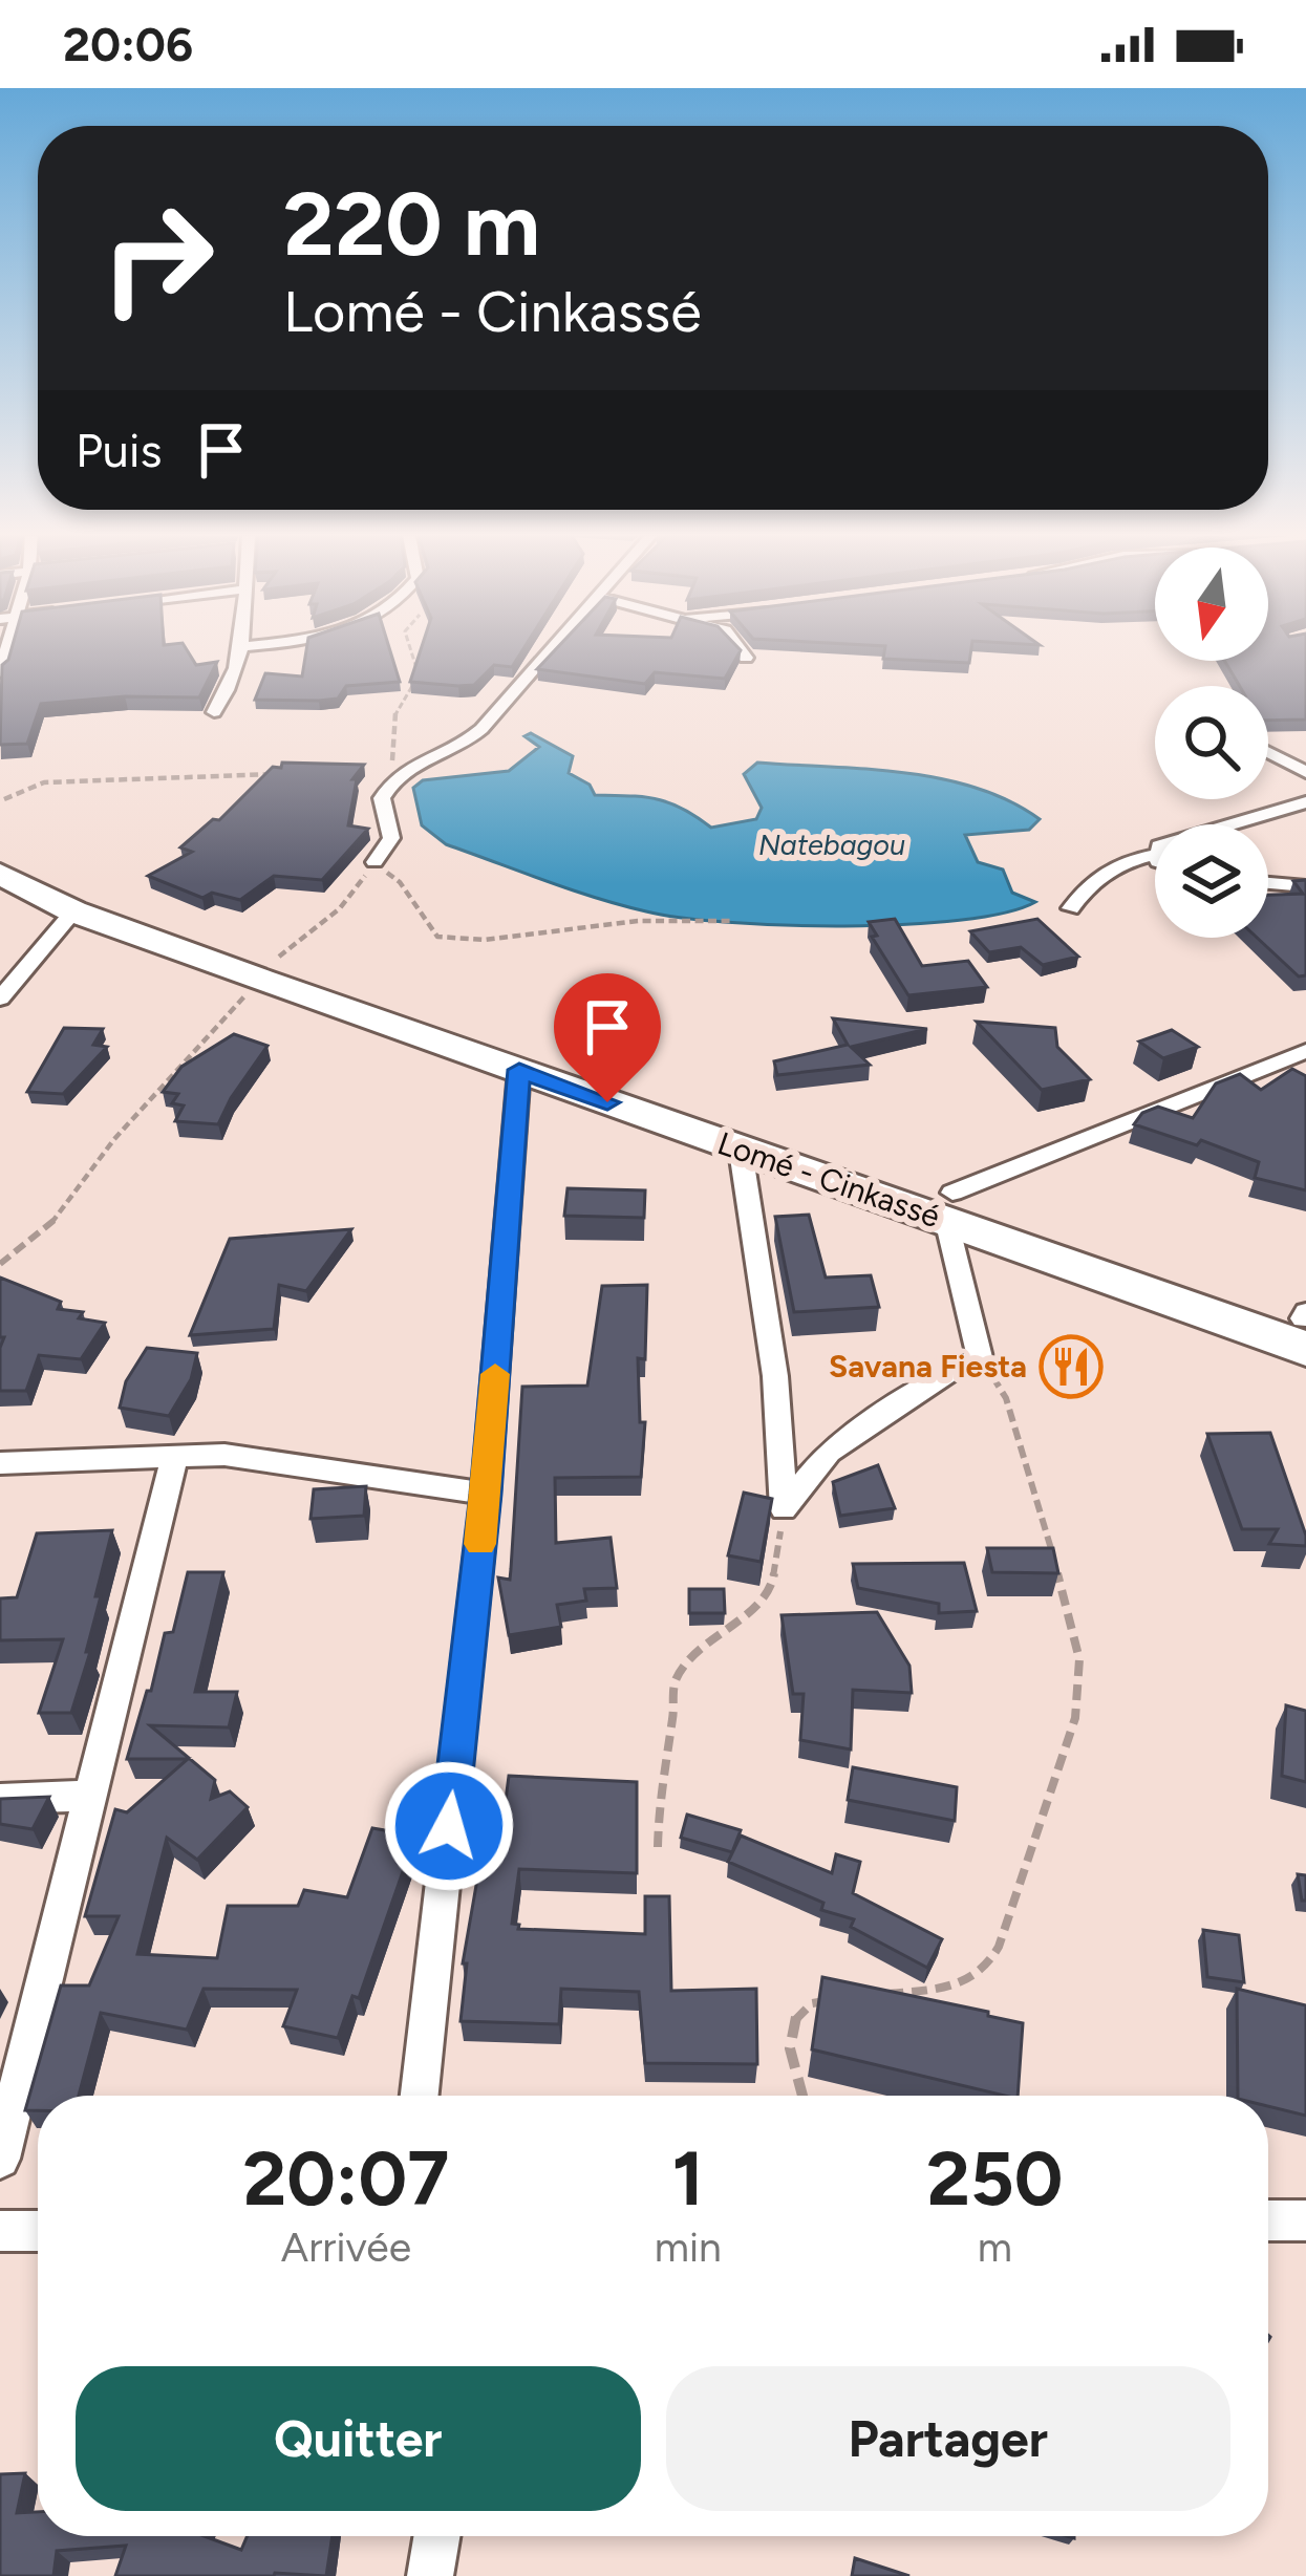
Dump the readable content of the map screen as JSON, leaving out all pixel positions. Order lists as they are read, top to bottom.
{
  "streets": {
    "highway": ["Lomé - Cinkassé"]
  },
  "water": ["Natebagou"],
  "places": {
    "restaurant": ["Savana Fiesta"]
  },
  "north": "bottom",
  "page": {
    "status": "20:06",
    "turn": ["220 m", "Lomé - Cinkassé"],
    "then": "Puis",
    "eta": [
      "20:07",
      "Arrivée",
      "1",
      "min",
      "250",
      "m"
    ],
    "buttons": ["Quitter", "Partager"]
  }
}
